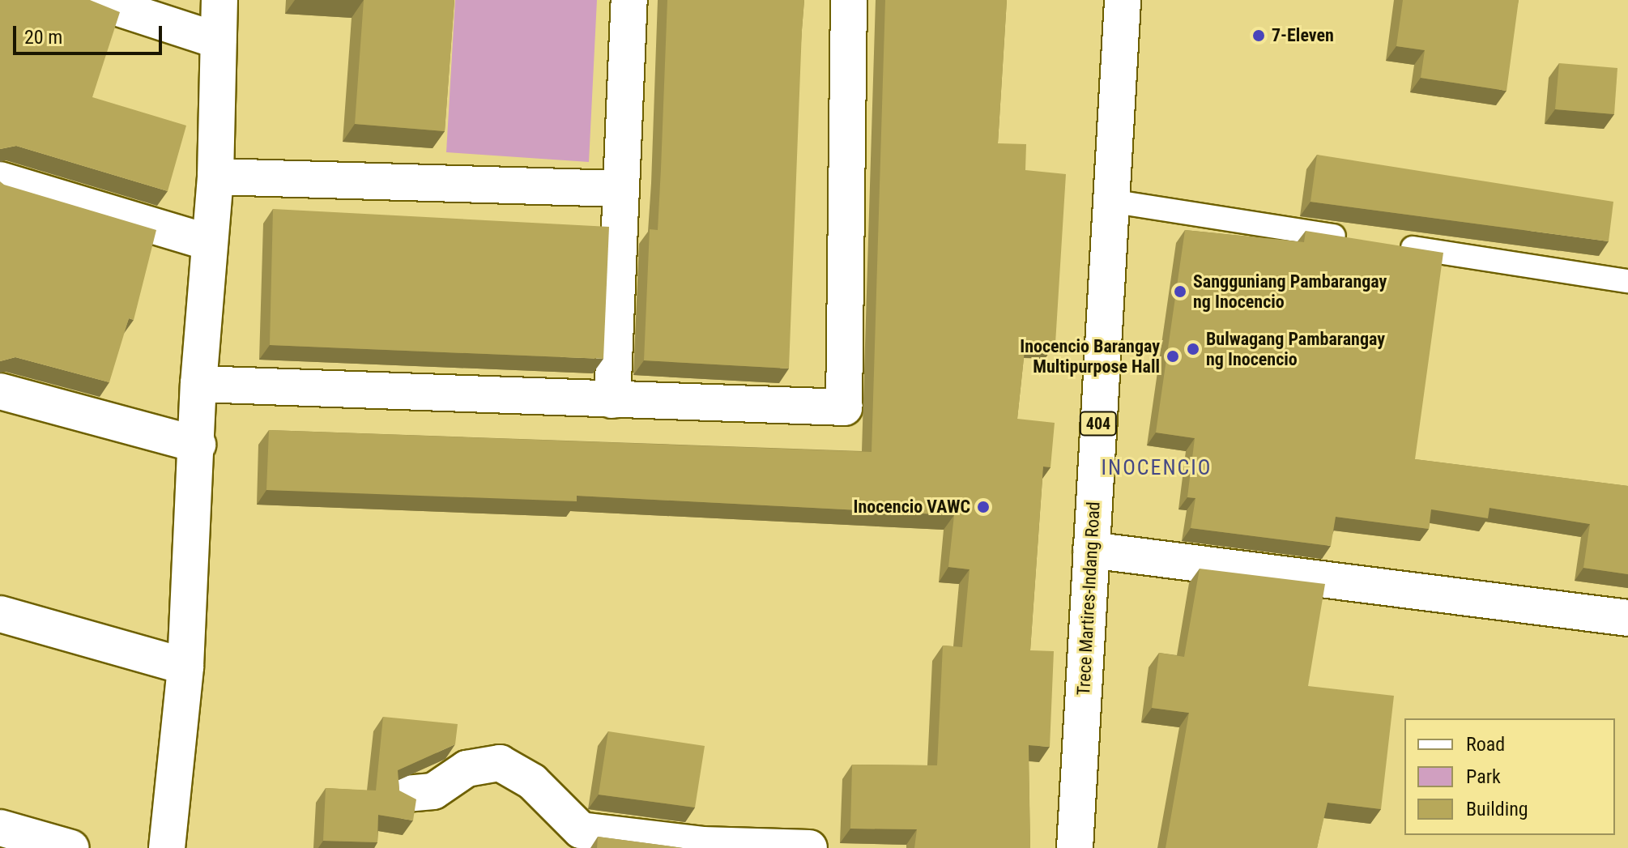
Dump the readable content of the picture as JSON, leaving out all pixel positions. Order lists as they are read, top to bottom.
{
  "streets": {
    "street": ["404", "Trece Martires-Indang Road"]
  },
  "districts": ["INOCENCIO"],
  "places": [
    "7-Eleven",
    "Sangguniang Pambarangay ng Inocencio",
    "Bulwagang Pambarangay ng Inocencio",
    "Inocencio Barangay Multipurpose Hall",
    "Inocencio VAWC"
  ],
  "legend": ["Road", "Park", "Building"],
  "scale_bar": "20 m"
}
